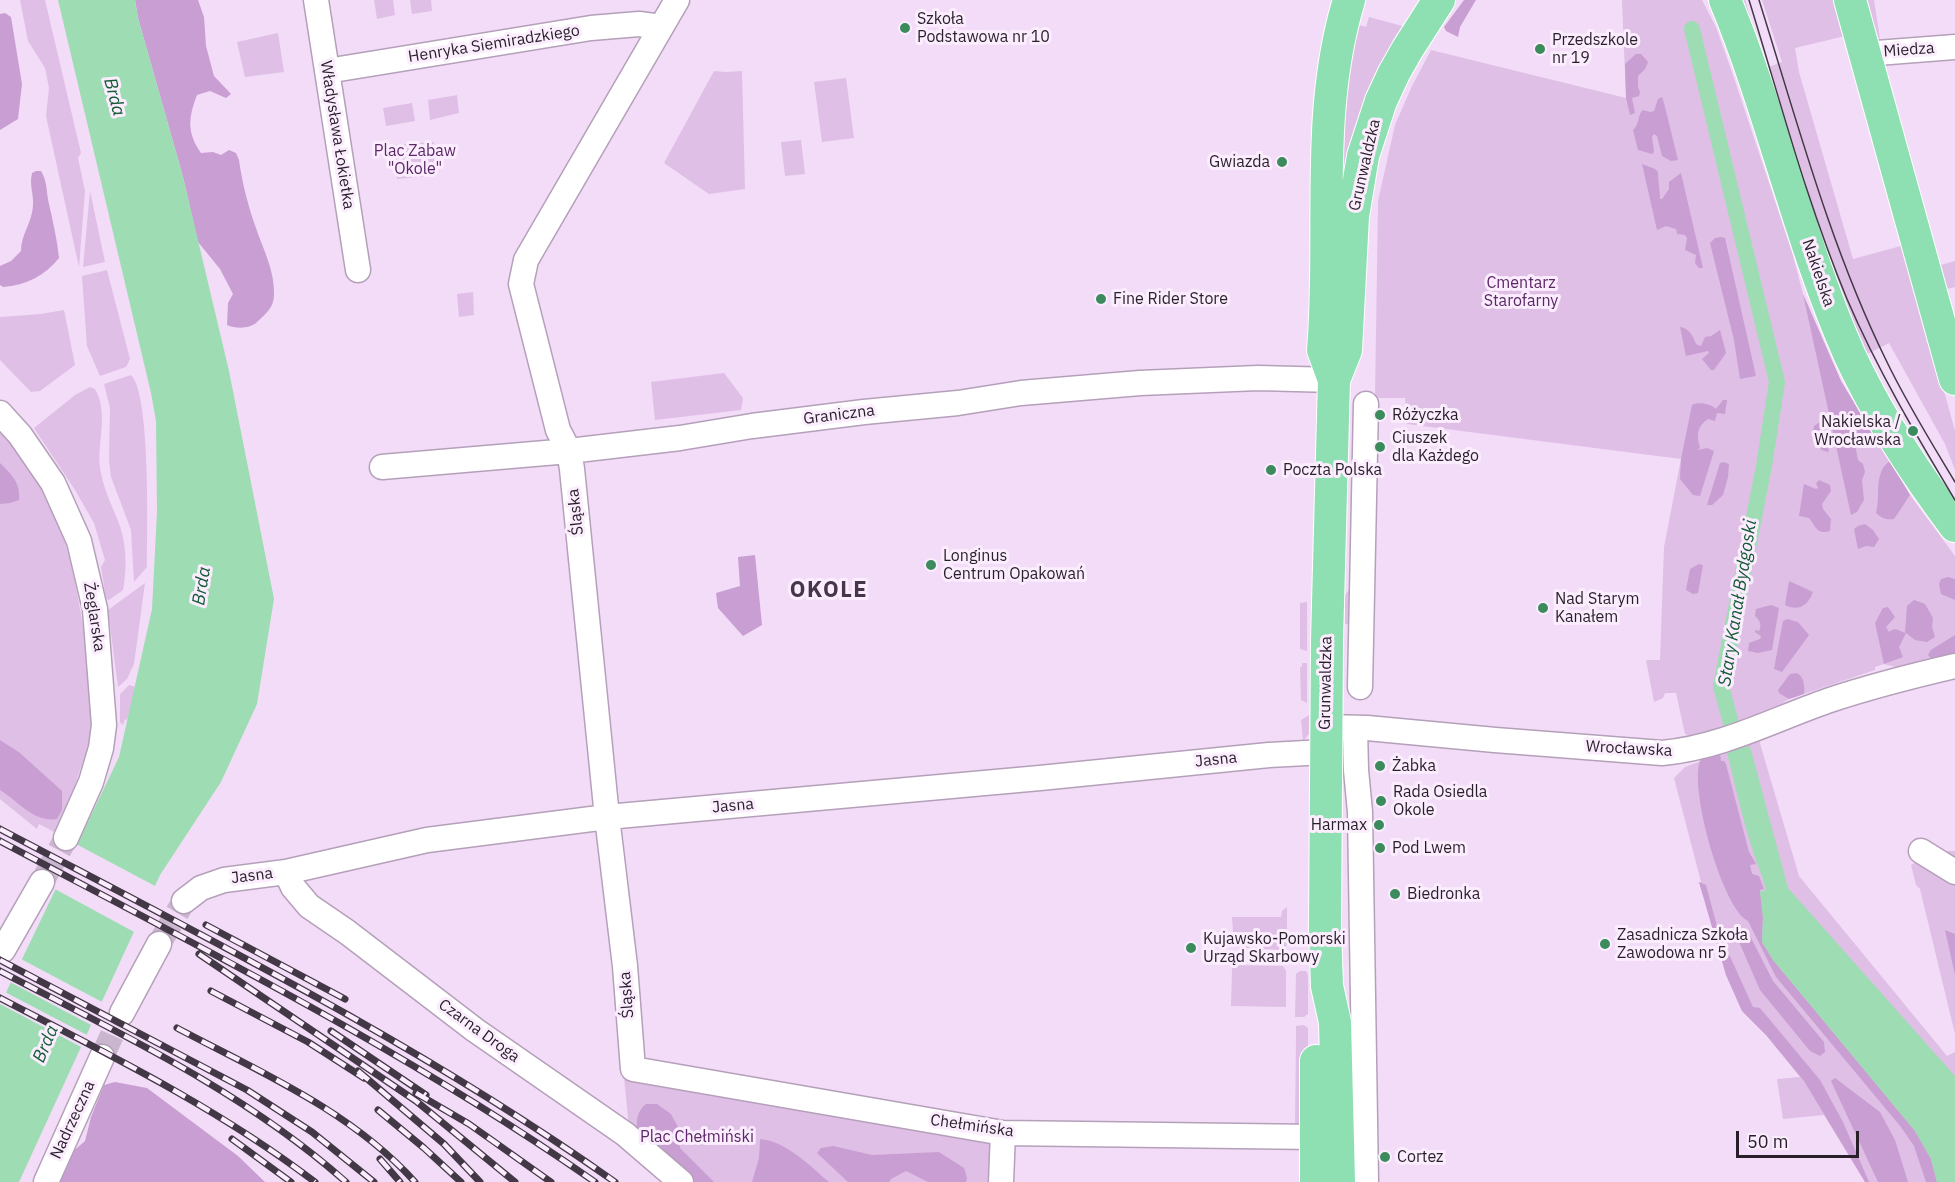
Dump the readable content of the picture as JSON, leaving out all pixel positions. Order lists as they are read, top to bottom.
{
  "streets": {
    "main road": ["Grunwaldzka", "Nakielska"],
    "street": [
      "Henryka Siemiradzkiego",
      "Miedza",
      "Władysława Łokietka",
      "Graniczna",
      "Śląska",
      "Żeglarska",
      "Wrocławska",
      "Jasna",
      "Czarna Droga",
      "Nadrzeczna",
      "Chełmińska"
    ]
  },
  "crossings": [
    ["Henryka Siemiradzkiego", "Władysława Łokietka"],
    ["Henryka Siemiradzkiego", "Śląska"],
    ["Grunwaldzka", "Graniczna"],
    ["Grunwaldzka", "Wrocławska"],
    ["Grunwaldzka", "Chełmińska"],
    ["Graniczna", "Śląska"],
    ["Śląska", "Jasna"],
    ["Śląska", "Chełmińska"],
    ["Wrocławska", "Jasna"],
    ["Jasna", "Czarna Droga"]
  ],
  "districts": ["OKOLE"],
  "water": ["Brda", "Stary Kanał Bydgoski"],
  "parks": ["Plac Zabaw \"Okole\"", "Cmentarz Starofarny", "Plac Chełmiński"],
  "places": [
    "Szkoła Podstawowa nr 10",
    "Przedszkole nr 19",
    "Gwiazda",
    "Fine Rider Store",
    "Różyczka",
    "Nakielska / Wrocławska",
    "Ciuszek dla Każdego",
    "Poczta Polska",
    "Longinus Centrum Opakowań",
    "Nad Starym Kanałem",
    "Żabka",
    "Rada Osiedla Okole",
    "Harmax",
    "Pod Lwem",
    "Biedronka",
    "Zasadnicza Szkoła Zawodowa nr 5",
    "Kujawsko-Pomorski Urząd Skarbowy",
    "Cortez"
  ],
  "scale_bar": "50 m"
}
